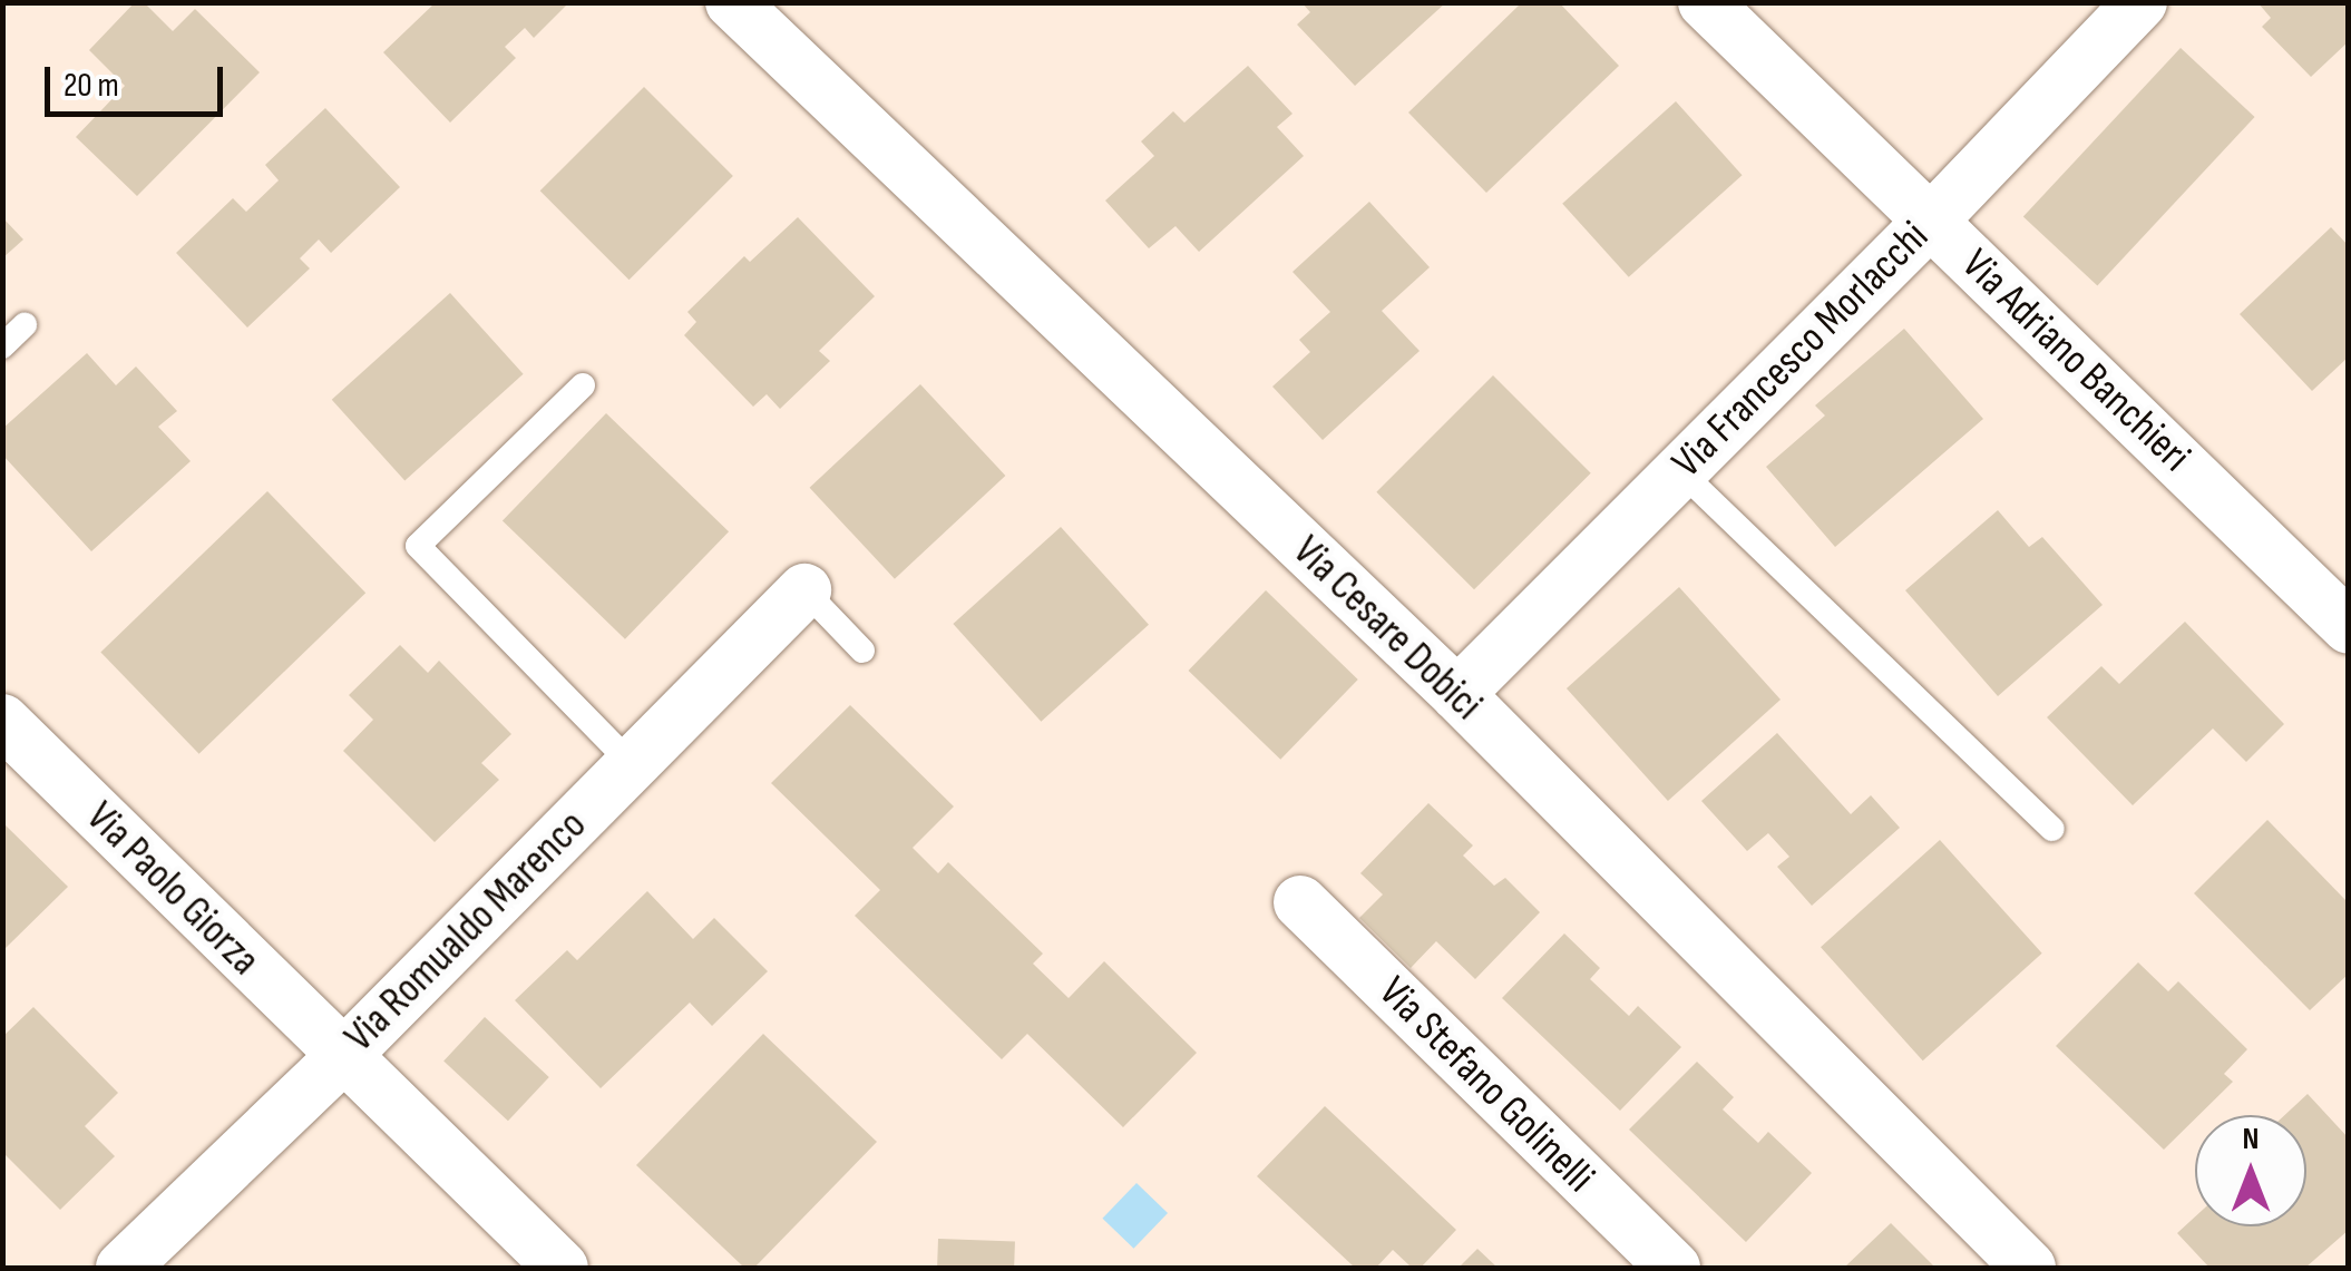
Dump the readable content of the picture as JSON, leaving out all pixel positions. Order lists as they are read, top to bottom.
{
  "streets": {
    "street": [
      "Via Francesco Morlacchi",
      "Via Adriano Banchieri",
      "Via Cesare Dobici",
      "Via Paolo Giorza",
      "Via Romualdo Marenco",
      "Via Stefano Golinelli"
    ]
  },
  "crossings": [
    ["Via Francesco Morlacchi", "Via Adriano Banchieri"],
    ["Via Francesco Morlacchi", "Via Cesare Dobici"],
    ["Via Paolo Giorza", "Via Romualdo Marenco"]
  ],
  "scale_bar": "20 m",
  "north": "top"
}
